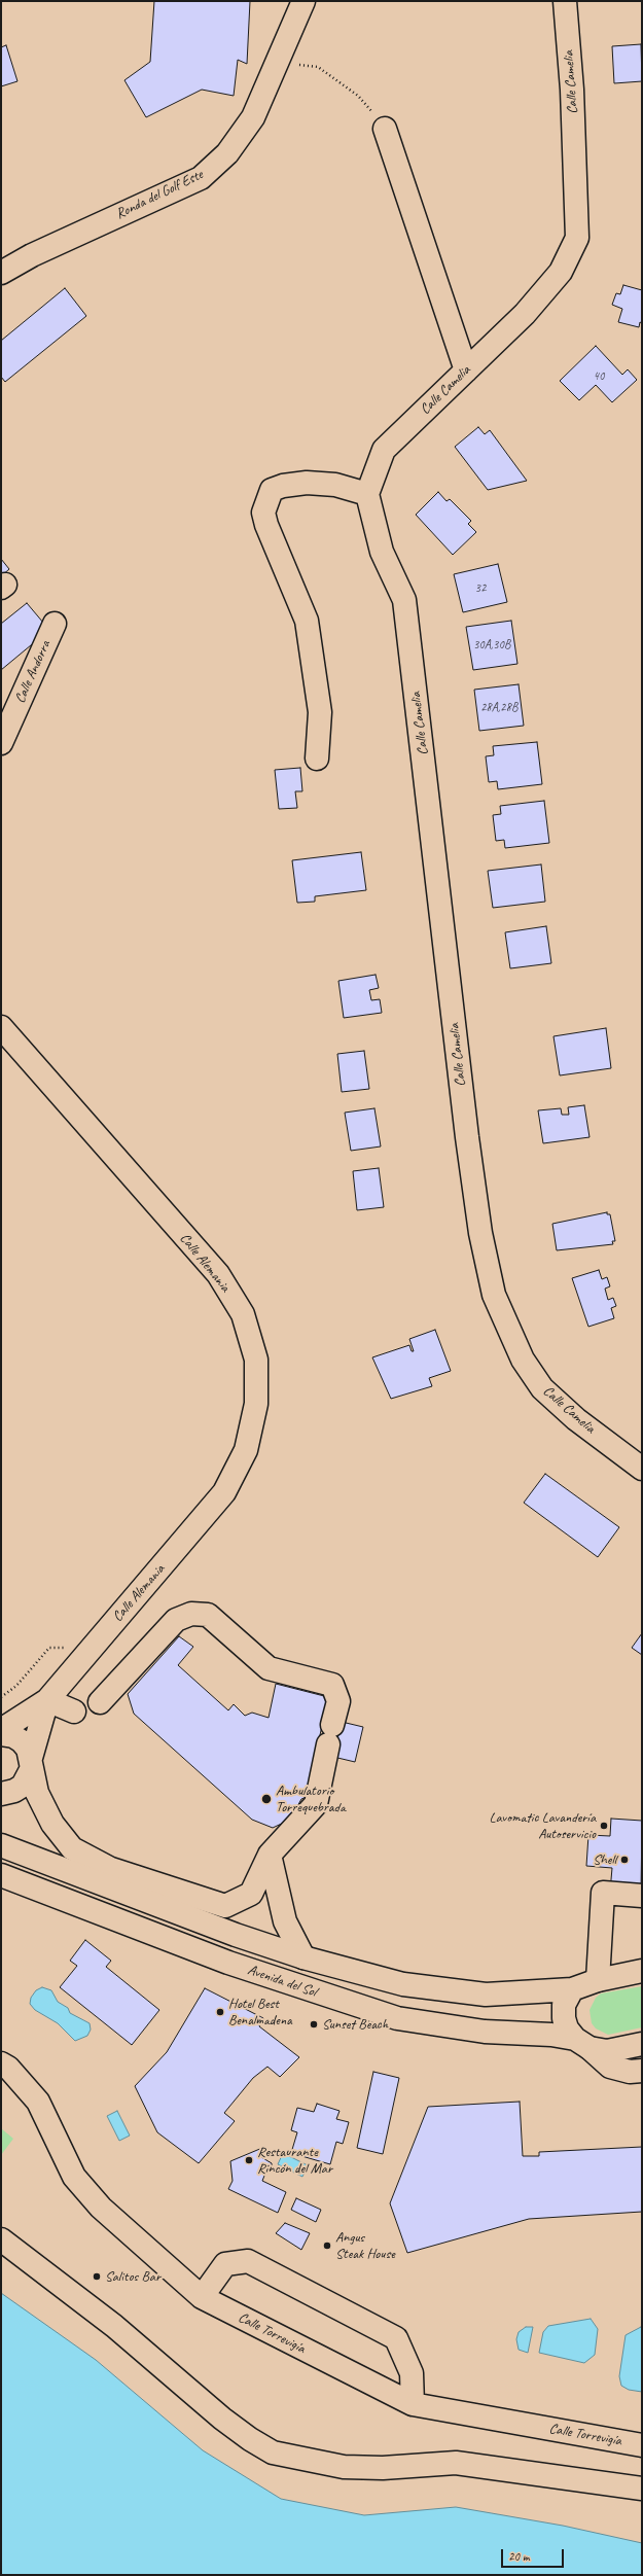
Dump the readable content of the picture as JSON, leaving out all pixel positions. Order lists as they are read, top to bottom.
{
  "streets": {
    "street": [
      "Calle Camelia",
      "Ronda del Golf Este",
      "Calle Andorra",
      "Calle Alemania",
      "Avenida del Sol",
      "Calle Torrevigía"
    ]
  },
  "places": [
    "Ambulatorio Torrequebrada",
    "Lavomatic Lavandería Autoservicio",
    "Shell",
    "Hotel Best Benalmadena",
    "Sunset Beach",
    "Restaurante Rincón del Mar",
    "Angus Steak House",
    "Salitos Bar"
  ],
  "house_numbers": [
    "40",
    "32",
    "30A,30B",
    "28A,28B"
  ],
  "scale_bar": "20 m"
}
